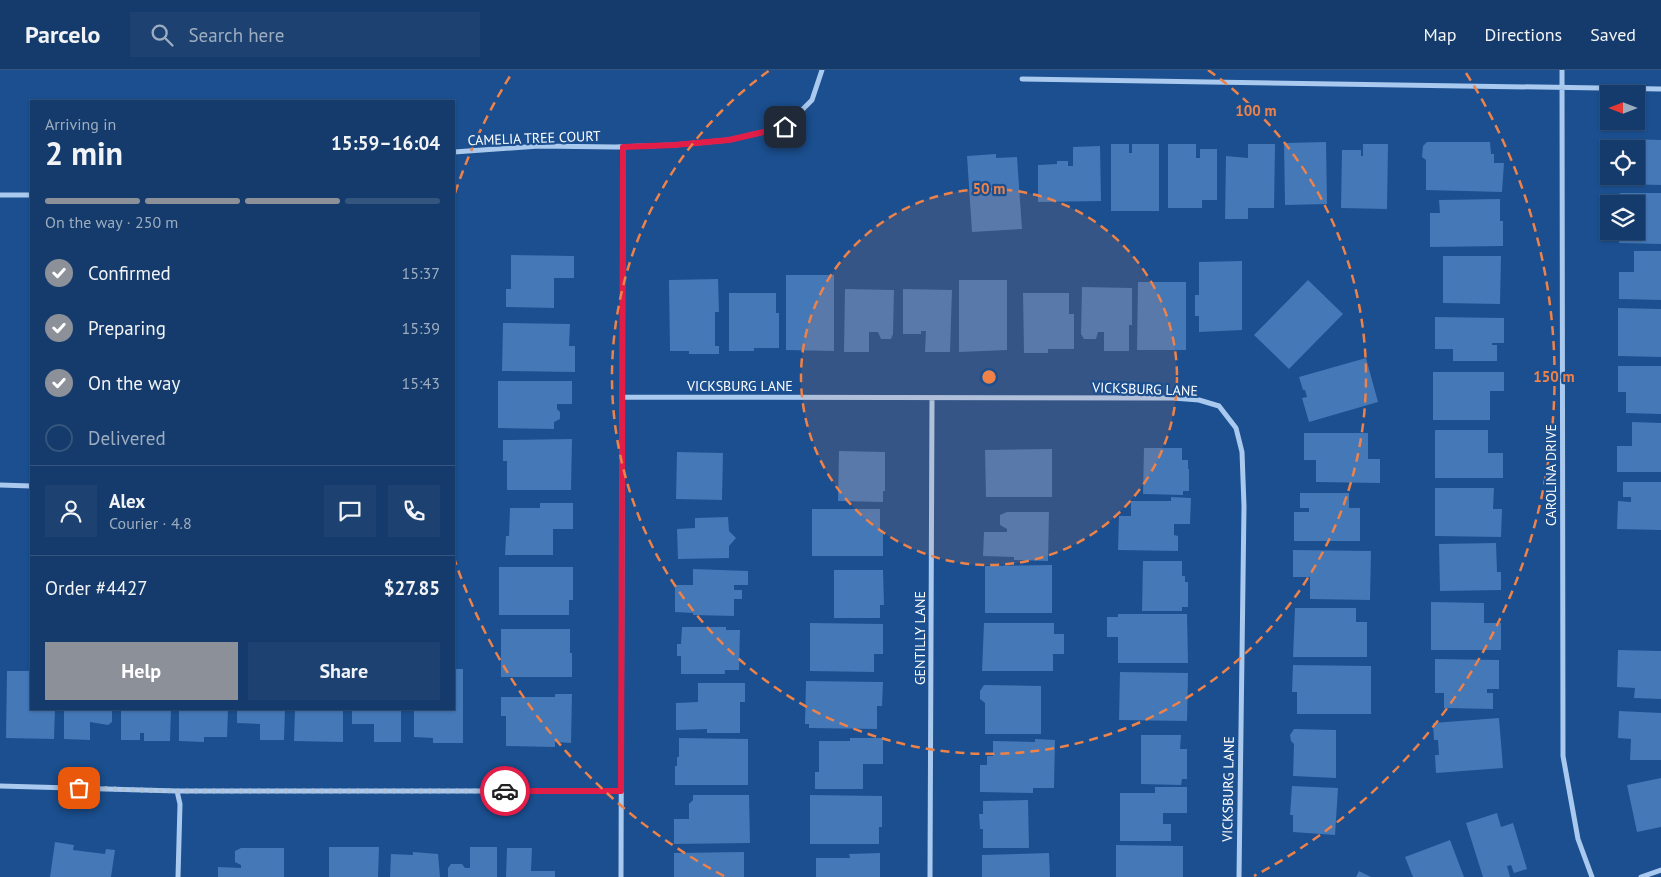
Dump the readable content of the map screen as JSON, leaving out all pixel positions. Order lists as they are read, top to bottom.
{
  "streets": {
    "street": [
      "CAMELIA TREE COURT",
      "VICKSBURG LANE",
      "CAROLINA DRIVE",
      "GENTILLY LANE"
    ]
  },
  "crossings": [
    ["VICKSBURG LANE", "GENTILLY LANE"]
  ],
  "north": "left",
  "page": {
    "header": "Parcelo",
    "search": "Search here",
    "nav": ["Map", "Directions", "Saved"],
    "heading": ["2 min", "Arriving in", "15:59–16:04"],
    "panel": [
      "Alex",
      "Courier · 4.8",
      "Order #4427",
      "$27.85"
    ],
    "bar": "On the way · 250 m",
    "list": [
      ["Confirmed", "15:37"],
      ["Preparing", "15:39"],
      ["On the way", "15:43"],
      "Delivered"
    ],
    "buttons": ["Help", "Share"]
  },
  "rings": ["100 m", "50 m", "150 m"]
}
